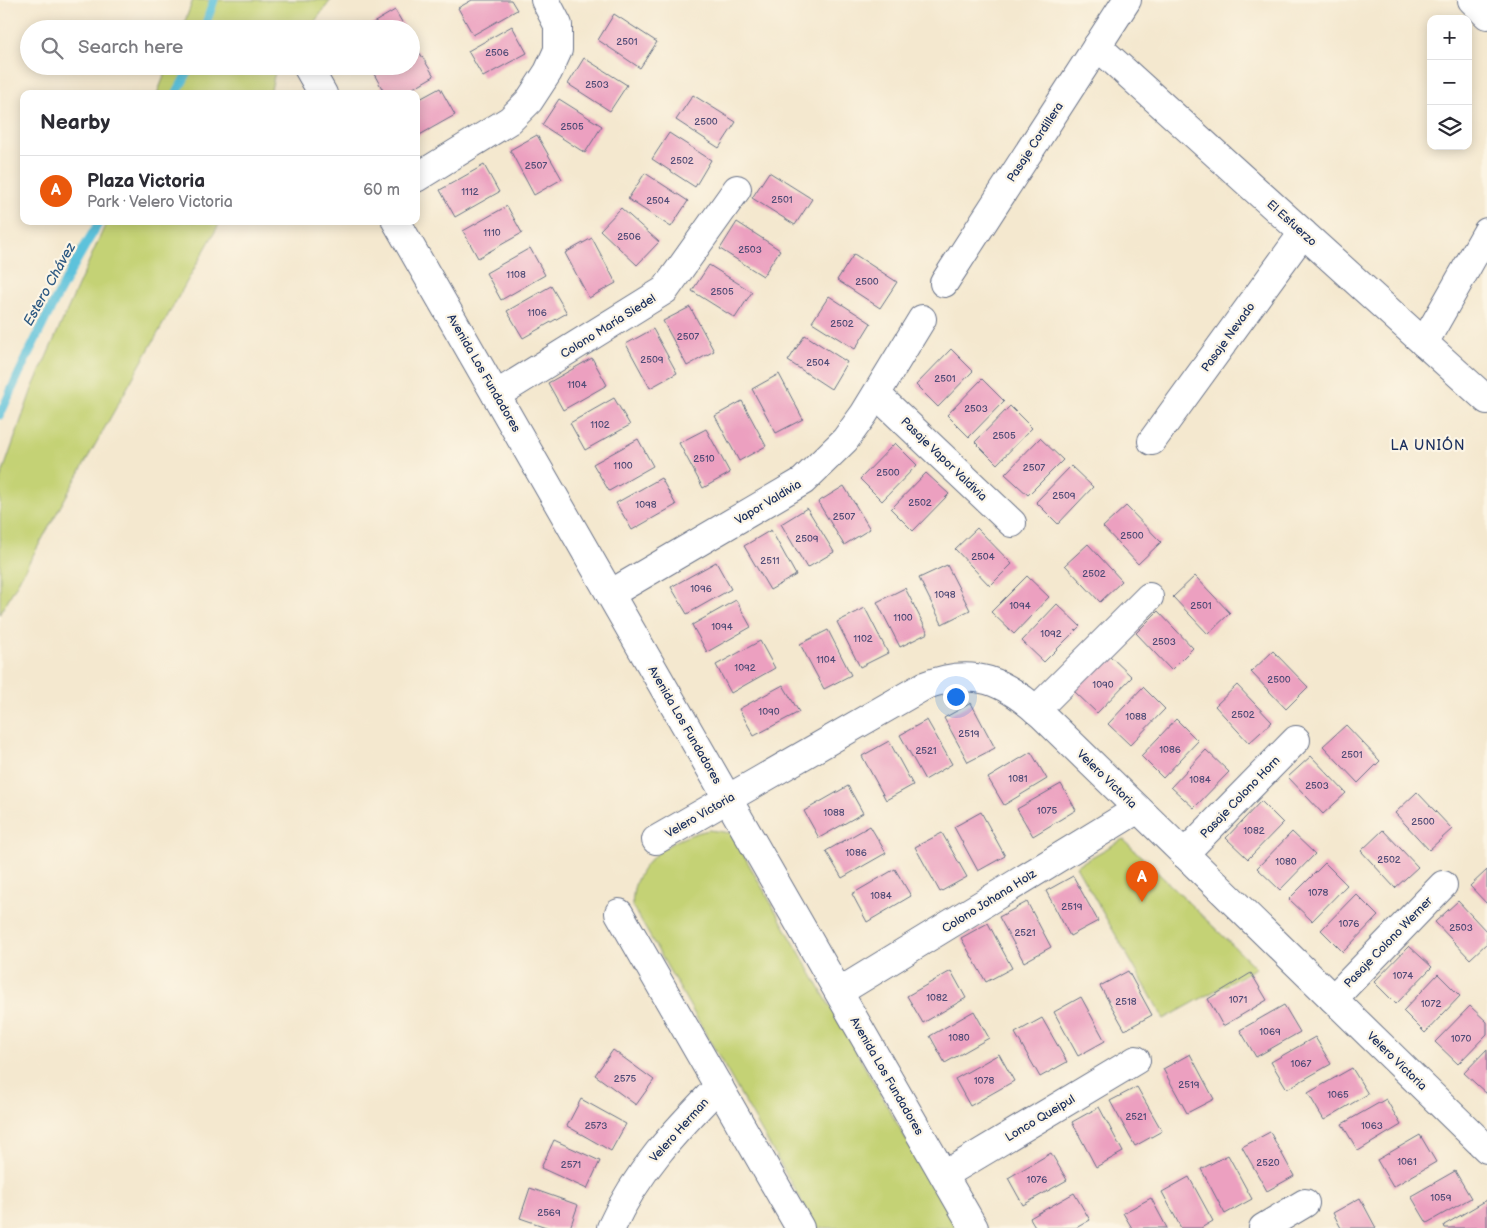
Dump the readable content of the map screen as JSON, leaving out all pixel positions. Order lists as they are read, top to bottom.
{
  "streets": {
    "street": [
      "Pasaje Cordillera",
      "El Esfuerzo",
      "Colono María Siedel",
      "Pasaje Nevado",
      "Avenida Los Fundadores",
      "Pasaje Vapor Valdivia",
      "Vapor Valdivia",
      "Velero Victoria",
      "Pasaje Colono Horn",
      "Colono Johana Holz",
      "Pasaje Colono Werner",
      "Lonco Queipul",
      "Velero Herman"
    ]
  },
  "crossings": [
    ["Pasaje Cordillera", "El Esfuerzo"],
    ["El Esfuerzo", "Pasaje Nevado"],
    ["Colono María Siedel", "Avenida Los Fundadores"],
    ["Avenida Los Fundadores", "Vapor Valdivia"],
    ["Avenida Los Fundadores", "Velero Victoria"],
    ["Avenida Los Fundadores", "Colono Johana Holz"],
    ["Avenida Los Fundadores", "Lonco Queipul"],
    ["Pasaje Vapor Valdivia", "Vapor Valdivia"],
    ["Velero Victoria", "Pasaje Colono Horn"],
    ["Velero Victoria", "Colono Johana Holz"],
    ["Velero Victoria", "Pasaje Colono Werner"]
  ],
  "districts": ["LA UNIÓN"],
  "water": ["Estero Chávez"],
  "house_numbers": [
    "2501",
    "2506",
    "2503",
    "2500",
    "2505",
    "2502",
    "2507",
    "1112",
    "2501",
    "2504",
    "1110",
    "2506",
    "2503",
    "1108",
    "2500",
    "2505",
    "1106",
    "2502",
    "2507",
    "2509",
    "2504",
    "2501",
    "1104",
    "2503",
    "1102",
    "2505",
    "2510",
    "1100",
    "2507",
    "2500",
    "2509",
    "2502",
    "1098",
    "2507",
    "2500",
    "2509",
    "2504",
    "2511",
    "2502",
    "1096",
    "1098",
    "1094",
    "2501",
    "1100",
    "1094",
    "1092",
    "1102",
    "2503",
    "1104",
    "1092",
    "2500",
    "1090",
    "1090",
    "2502",
    "1088",
    "2519",
    "1086",
    "2521",
    "2501",
    "1081",
    "1084",
    "2503",
    "1075",
    "1088",
    "2500",
    "1082",
    "1086",
    "2502",
    "1080",
    "1078",
    "1084",
    "2519",
    "1076",
    "2503",
    "2521",
    "1074",
    "1082",
    "1071",
    "2518",
    "1072",
    "1069",
    "1080",
    "1070",
    "1067",
    "2575",
    "1078",
    "2519",
    "1065",
    "2521",
    "2573",
    "1063",
    "1061",
    "2520",
    "2571",
    "1076",
    "1059",
    "2569"
  ],
  "page": {
    "map_buttons": ["+", "−"],
    "search": "Search here",
    "heading": "Nearby",
    "list": [
      {
        "mark": "A",
        "name": "Plaza Victoria",
        "note": "Park · Velero Victoria",
        "value": "60 m"
      }
    ],
    "pins": "A"
  }
}
